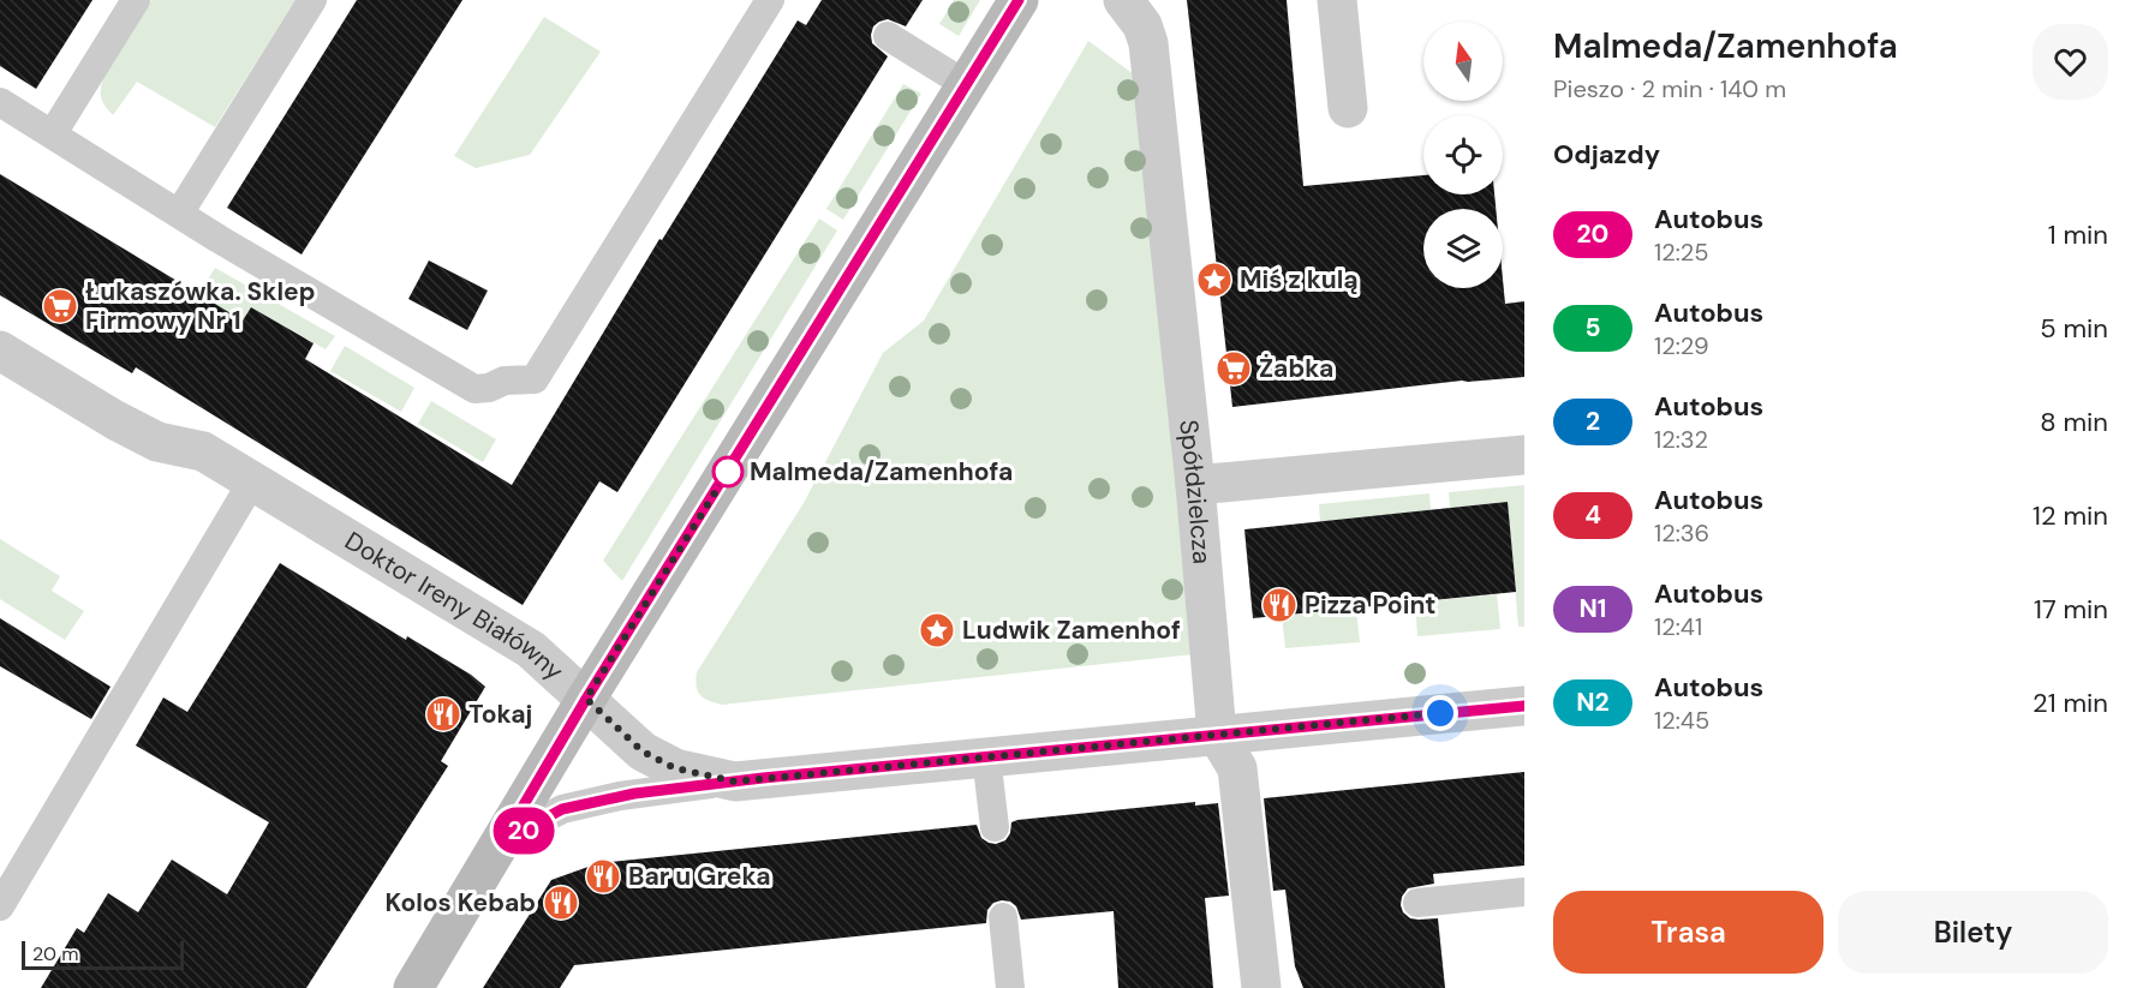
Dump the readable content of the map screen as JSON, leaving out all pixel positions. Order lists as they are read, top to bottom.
{
  "streets": {
    "street": ["Spółdzielcza", "Doktor Ireny Białówny"]
  },
  "crossings": [
    ["Spółdzielcza", "Doktor Ireny Białówny"]
  ],
  "places": {
    "place": ["Miś z kulą", "Ludwik Zamenhof"],
    "supermarket": ["Łukaszówka. Sklep Firmowy Nr 1", "Żabka"],
    "other": ["Malmeda/Zamenhofa"],
    "restaurant": [
      "Pizza Point",
      "Tokaj",
      "Bar u Greka",
      "Kolos Kebab"
    ]
  },
  "lines": ["bus line 20"],
  "scale_bar": "20 m",
  "north": "top",
  "page": {
    "on_map": "20",
    "heading": [
      ["Malmeda/Zamenhofa", "Pieszo · 2 min · 140 m"],
      "Odjazdy"
    ],
    "list": [
      {
        "mark": "20",
        "name": "Autobus",
        "note": "12:25",
        "value": "1 min"
      },
      {
        "mark": "5",
        "name": "Autobus",
        "note": "12:29",
        "value": "5 min"
      },
      {
        "mark": "2",
        "name": "Autobus",
        "note": "12:32",
        "value": "8 min"
      },
      {
        "mark": "4",
        "name": "Autobus",
        "note": "12:36",
        "value": "12 min"
      },
      {
        "mark": "N1",
        "name": "Autobus",
        "note": "12:41",
        "value": "17 min"
      },
      {
        "mark": "N2",
        "name": "Autobus",
        "note": "12:45",
        "value": "21 min"
      }
    ],
    "buttons": ["Trasa", "Bilety"],
    "scale": "20 m"
  }
}
